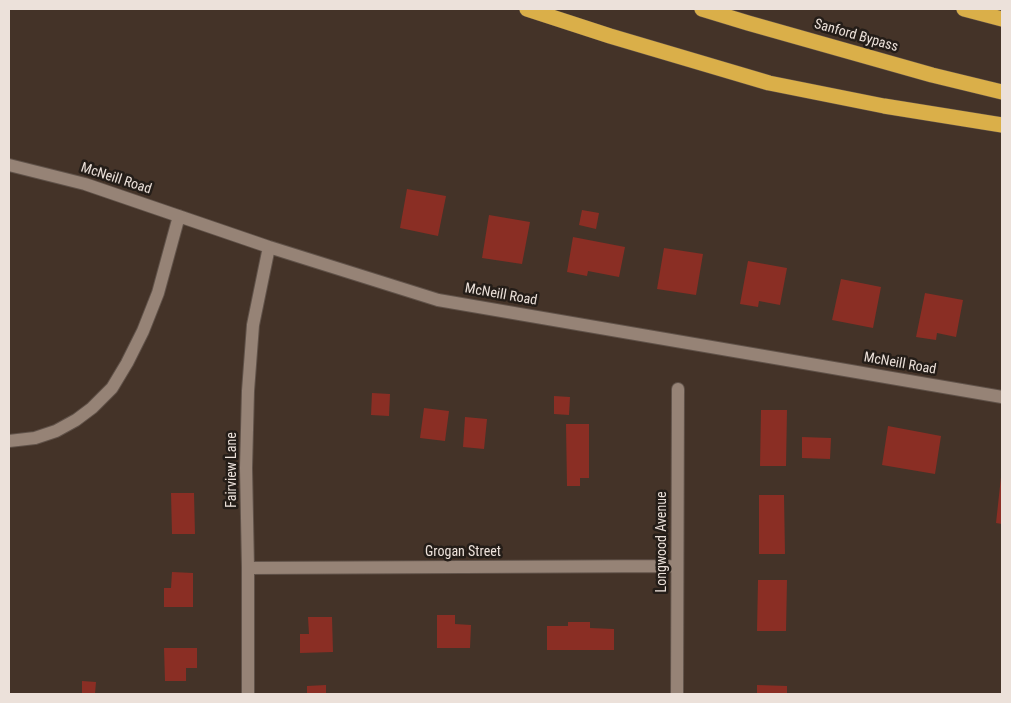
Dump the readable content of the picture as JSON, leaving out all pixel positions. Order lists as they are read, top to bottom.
{
  "streets": {
    "highway": ["Sanford Bypass"],
    "street": [
      "McNeill Road",
      "Fairview Lane",
      "Longwood Avenue",
      "Grogan Street"
    ]
  },
  "crossings": [
    ["McNeill Road", "Fairview Lane"],
    ["Fairview Lane", "Grogan Street"],
    ["Longwood Avenue", "Grogan Street"]
  ]
}
